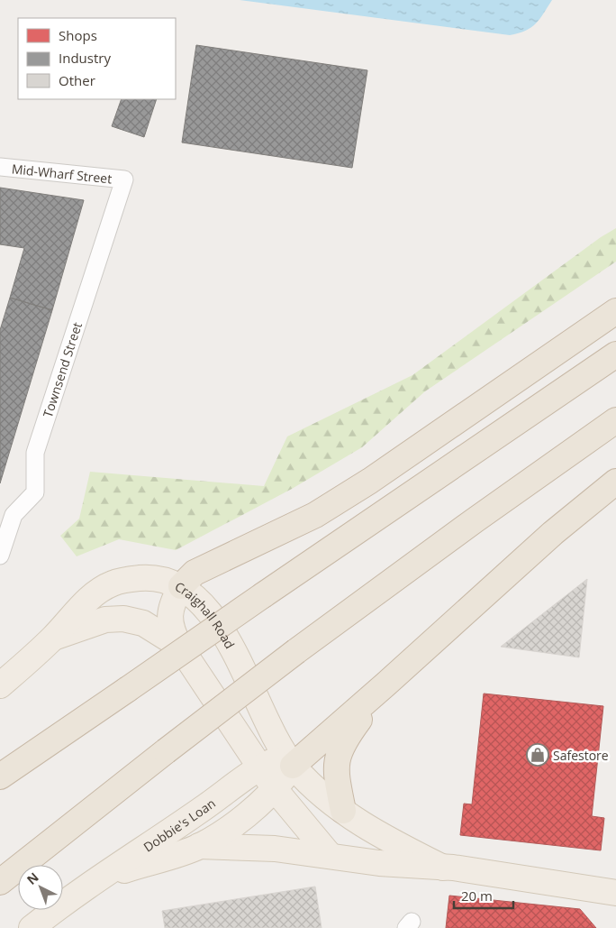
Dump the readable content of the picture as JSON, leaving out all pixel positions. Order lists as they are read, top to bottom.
{
  "streets": {
    "main road": ["Craighall Road", "Dobbie's Loan"],
    "street": ["Mid-Wharf Street", "Townsend Street"]
  },
  "crossings": [
    ["Mid-Wharf Street", "Townsend Street"],
    ["Craighall Road", "Dobbie's Loan"]
  ],
  "places": {
    "shop": ["Safestore"]
  },
  "legend": ["Shops", "Industry", "Other"],
  "scale_bar": "20 m",
  "north": "top left"
}
